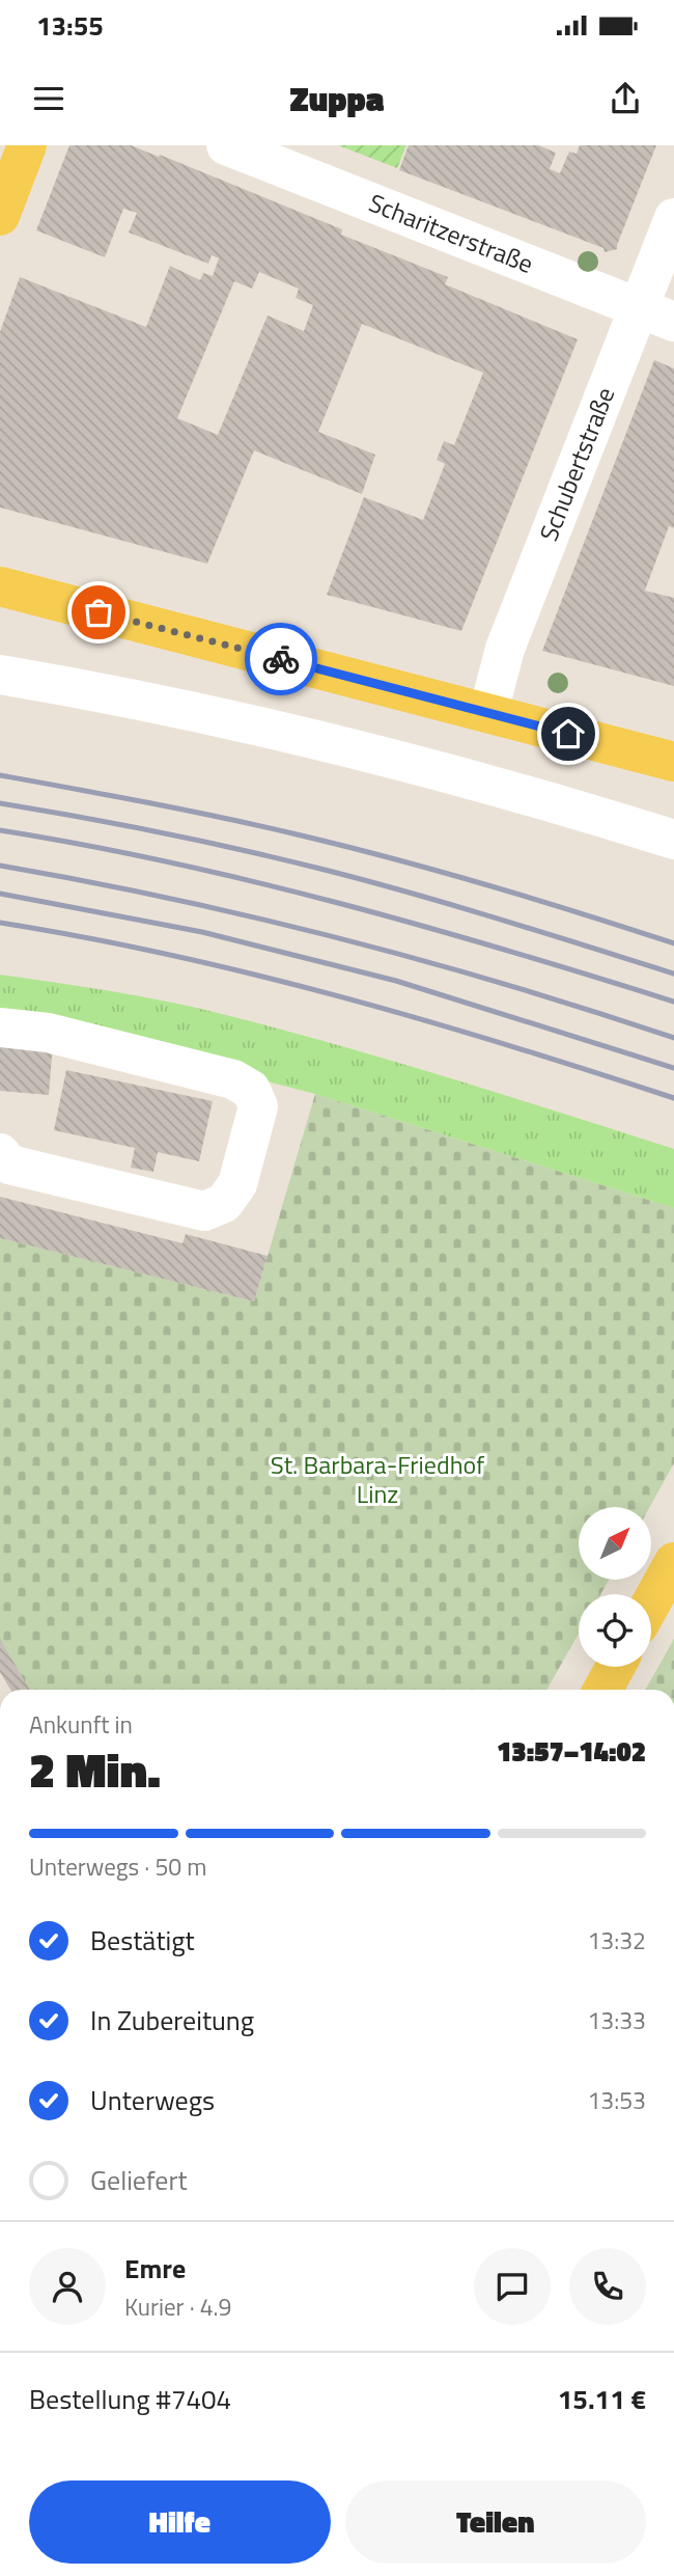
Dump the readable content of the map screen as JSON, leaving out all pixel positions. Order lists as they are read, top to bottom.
{
  "streets": {
    "street": ["Scharitzerstraße", "Schubertstraße"]
  },
  "crossings": [
    ["Scharitzerstraße", "Schubertstraße"]
  ],
  "parks": ["St. Barbara-Friedhof Linz"],
  "north": "top right",
  "page": {
    "status": "13:55",
    "header": "Zuppa",
    "heading": ["2 Min.", "Ankunft in", "13:57–14:02"],
    "panel": [
      "Emre",
      "Kurier · 4.9",
      "Bestellung #7404",
      "15.11 €"
    ],
    "bar": "Unterwegs · 50 m",
    "list": [
      ["Bestätigt", "13:32"],
      ["In Zubereitung", "13:33"],
      ["Unterwegs", "13:53"],
      "Geliefert"
    ],
    "buttons": ["Hilfe", "Teilen"]
  }
}
